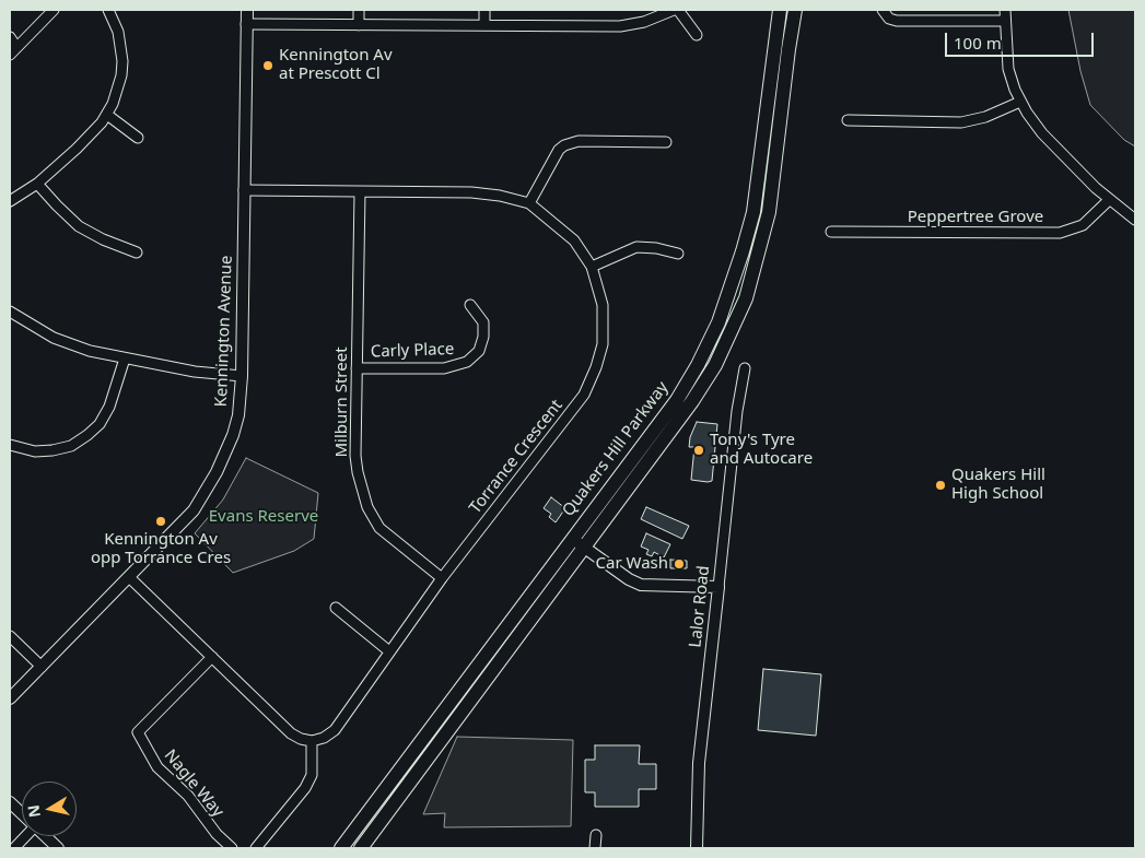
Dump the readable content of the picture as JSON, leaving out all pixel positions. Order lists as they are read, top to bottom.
{
  "streets": {
    "main road": ["Quakers Hill Parkway"],
    "street": [
      "Peppertree Grove",
      "Kennington Avenue",
      "Carly Place",
      "Milburn Street",
      "Torrance Crescent",
      "Lalor Road",
      "Nagle Way"
    ]
  },
  "crossings": [
    ["Kennington Avenue", "Torrance Crescent"],
    ["Carly Place", "Milburn Street"],
    ["Milburn Street", "Torrance Crescent"]
  ],
  "parks": ["Evans Reserve"],
  "places": [
    "Kennington Av at Prescott Cl",
    "Tony's Tyre and Autocare",
    "Quakers Hill High School",
    "Kennington Av opp Torrance Cres",
    "Car Wash"
  ],
  "scale_bar": "100 m",
  "north": "left"
}
